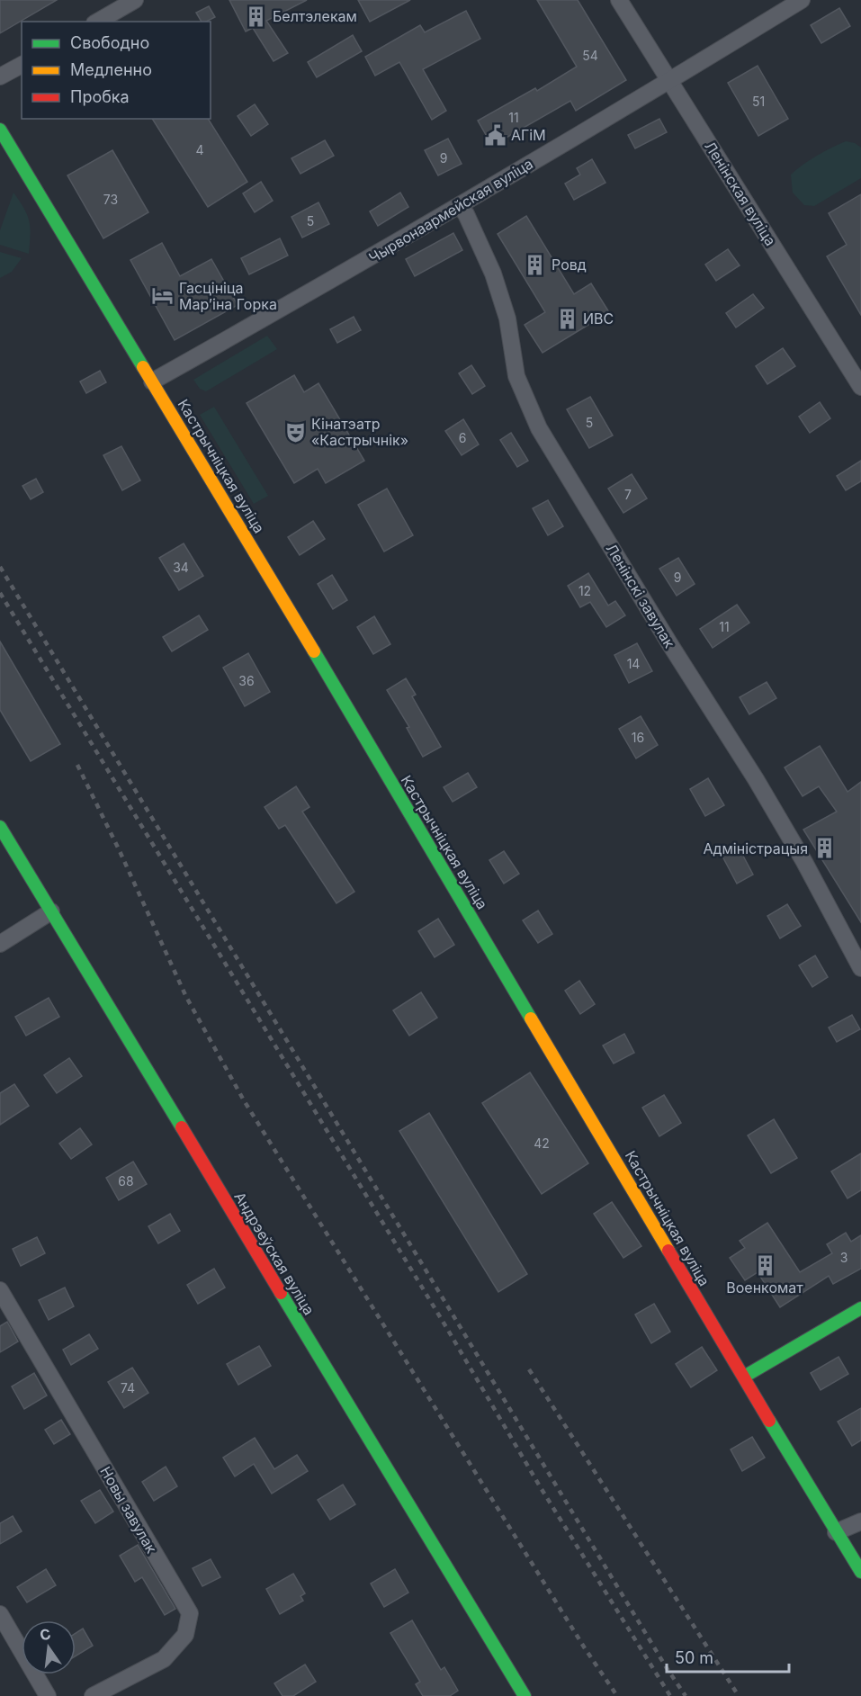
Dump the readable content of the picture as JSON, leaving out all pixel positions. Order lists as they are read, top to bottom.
{
  "streets": {
    "main road": ["Кастрычніцкая вуліца", "Андрэеўская вуліца"],
    "street": [
      "Ленінская вуліца",
      "Чырвонаармейская вуліца",
      "Ленінскі завулак",
      "Новы завулак"
    ]
  },
  "crossings": [
    ["Ленінская вуліца", "Чырвонаармейская вуліца"],
    ["Чырвонаармейская вуліца", "Кастрычніцкая вуліца"],
    ["Чырвонаармейская вуліца", "Ленінскі завулак"]
  ],
  "places": {
    "building": [
      "Белтэлекам",
      "Ровд",
      "ИВС",
      "Адміністрацыя",
      "Военкомат"
    ],
    "public building": ["АГіМ"],
    "hotel": ["Гасцініца Марʼіна Горка"],
    "theatre": ["Кінатэатр «Кастрычнік»"]
  },
  "house_numbers": [
    "54",
    "51",
    "11",
    "4",
    "9",
    "73",
    "5",
    "5",
    "6",
    "7",
    "34",
    "9",
    "12",
    "11",
    "14",
    "36",
    "16",
    "42",
    "68",
    "3",
    "74"
  ],
  "legend": ["Свободно", "Медленно", "Пробка"],
  "scale_bar": "50 m",
  "north": "top"
}
